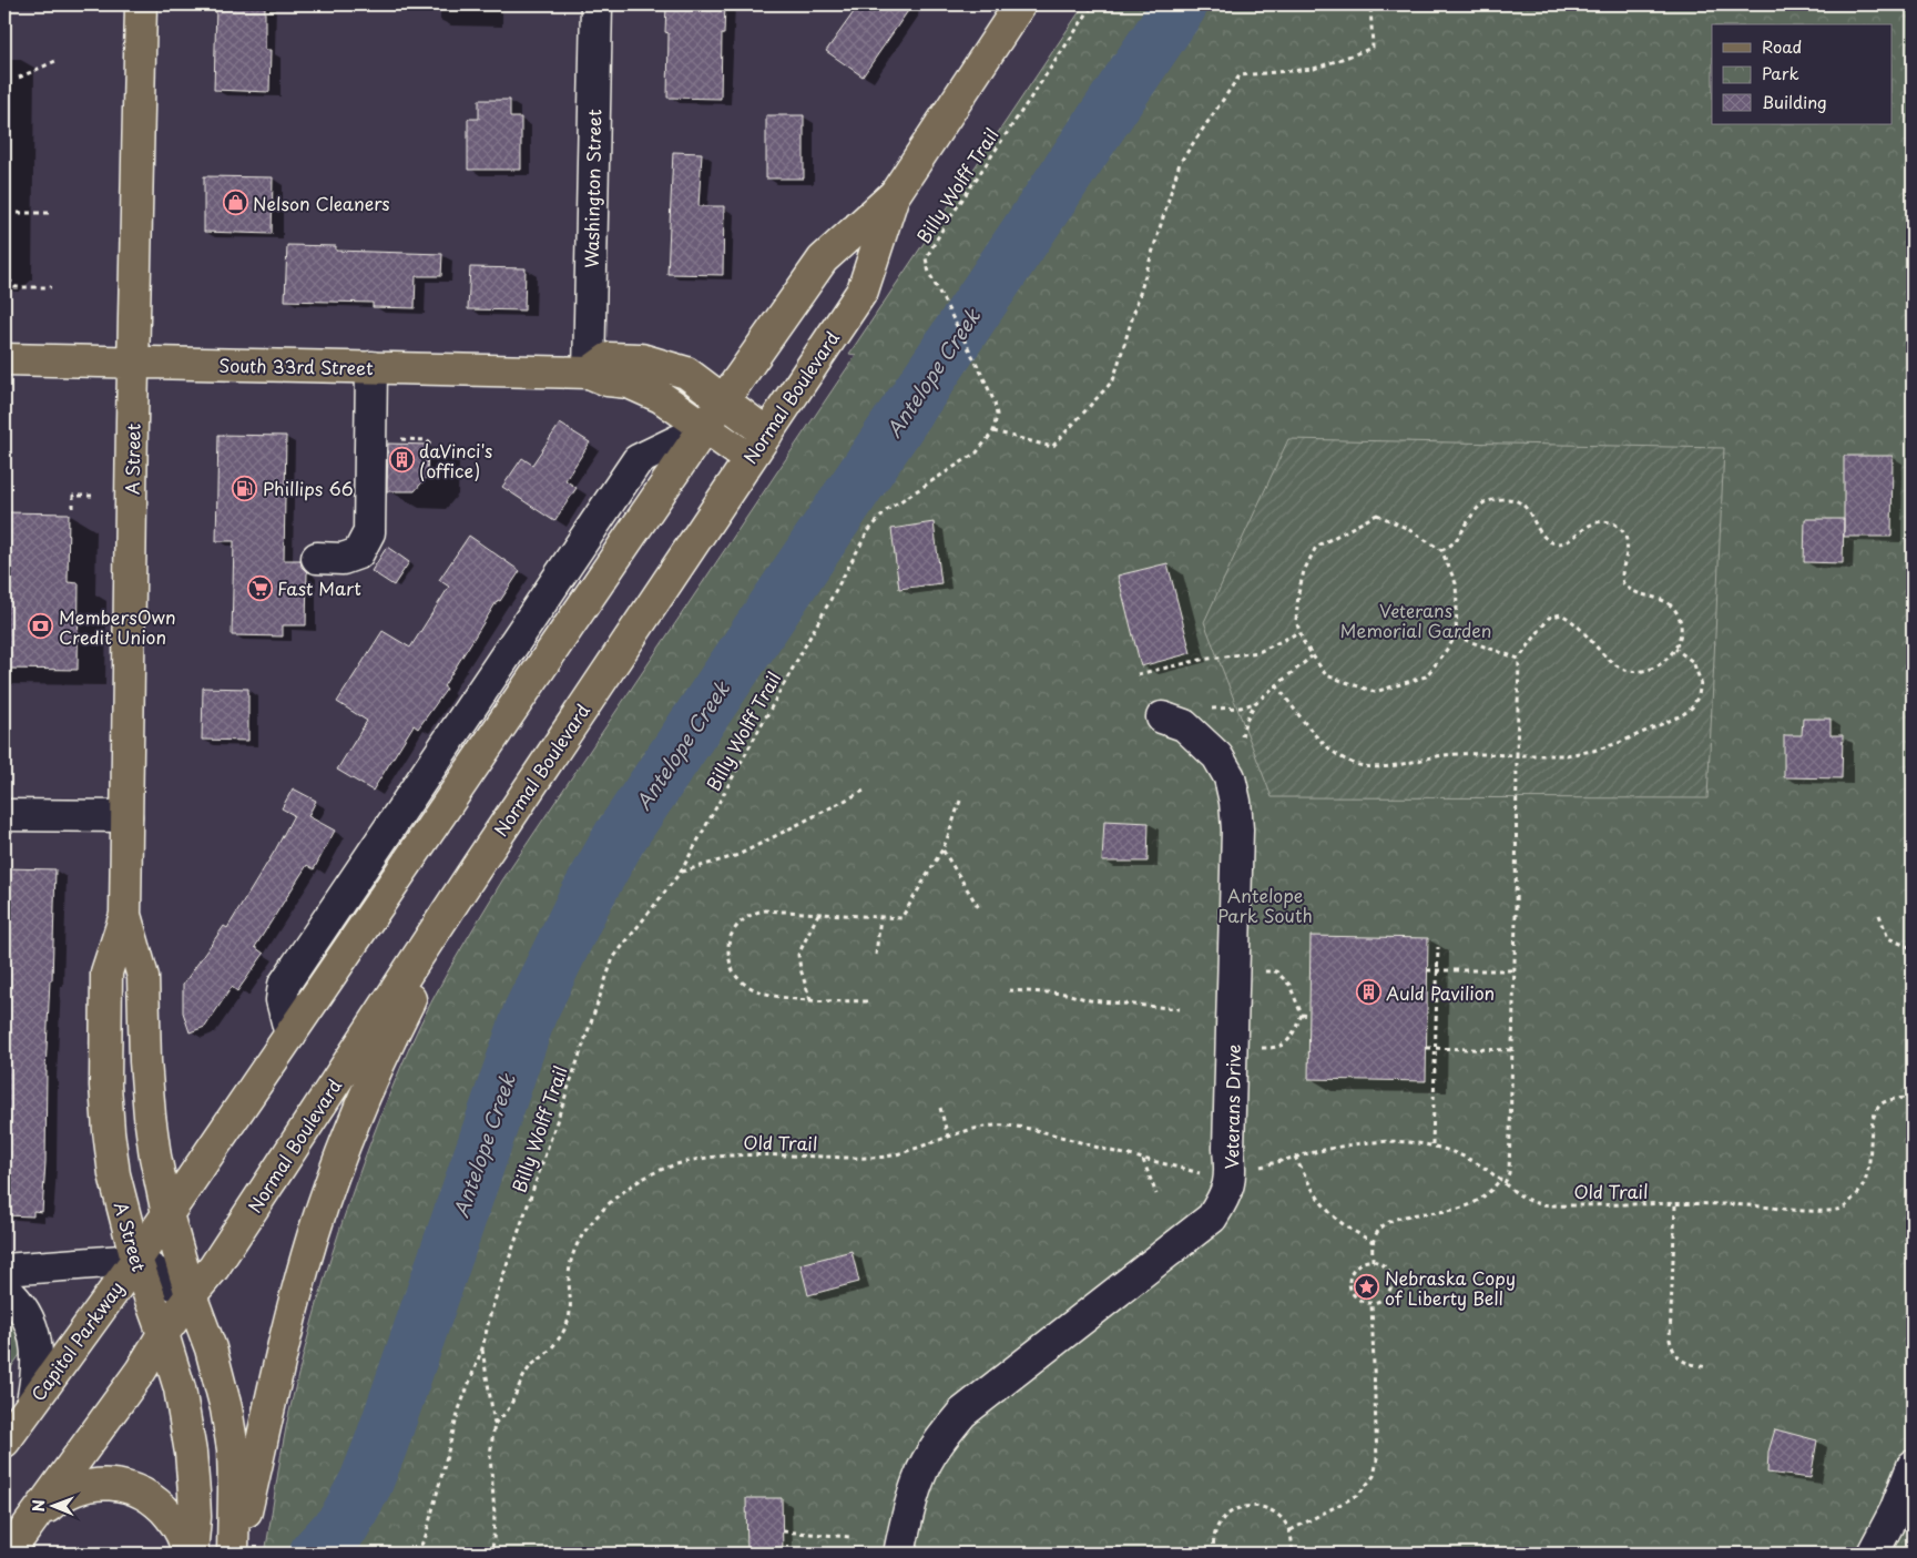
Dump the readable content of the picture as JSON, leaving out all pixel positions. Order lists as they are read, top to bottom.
{
  "streets": {
    "main road": [
      "South 33rd Street",
      "Normal Boulevard",
      "A Street",
      "Capitol Parkway"
    ],
    "street": ["Washington Street", "Veterans Drive"],
    "path": ["Billy Wolff Trail", "Old Trail"]
  },
  "crossings": [
    ["Washington Street", "South 33rd Street"],
    ["South 33rd Street", "Normal Boulevard"],
    ["South 33rd Street", "A Street"],
    ["Normal Boulevard", "A Street"],
    ["Normal Boulevard", "Capitol Parkway"],
    ["A Street", "Capitol Parkway"]
  ],
  "water": ["Antelope Creek"],
  "parks": ["Veterans Memorial Garden", "Antelope Park South"],
  "places": {
    "shop": ["Nelson Cleaners"],
    "building": ["daVinci's (office)", "Auld Pavilion"],
    "fuel station": ["Phillips 66"],
    "supermarket": ["Fast Mart"],
    "bank": ["MembersOwn Credit Union"],
    "place": ["Nebraska Copy of Liberty Bell"]
  },
  "legend": ["Road", "Park", "Building"],
  "north": "left"
}
